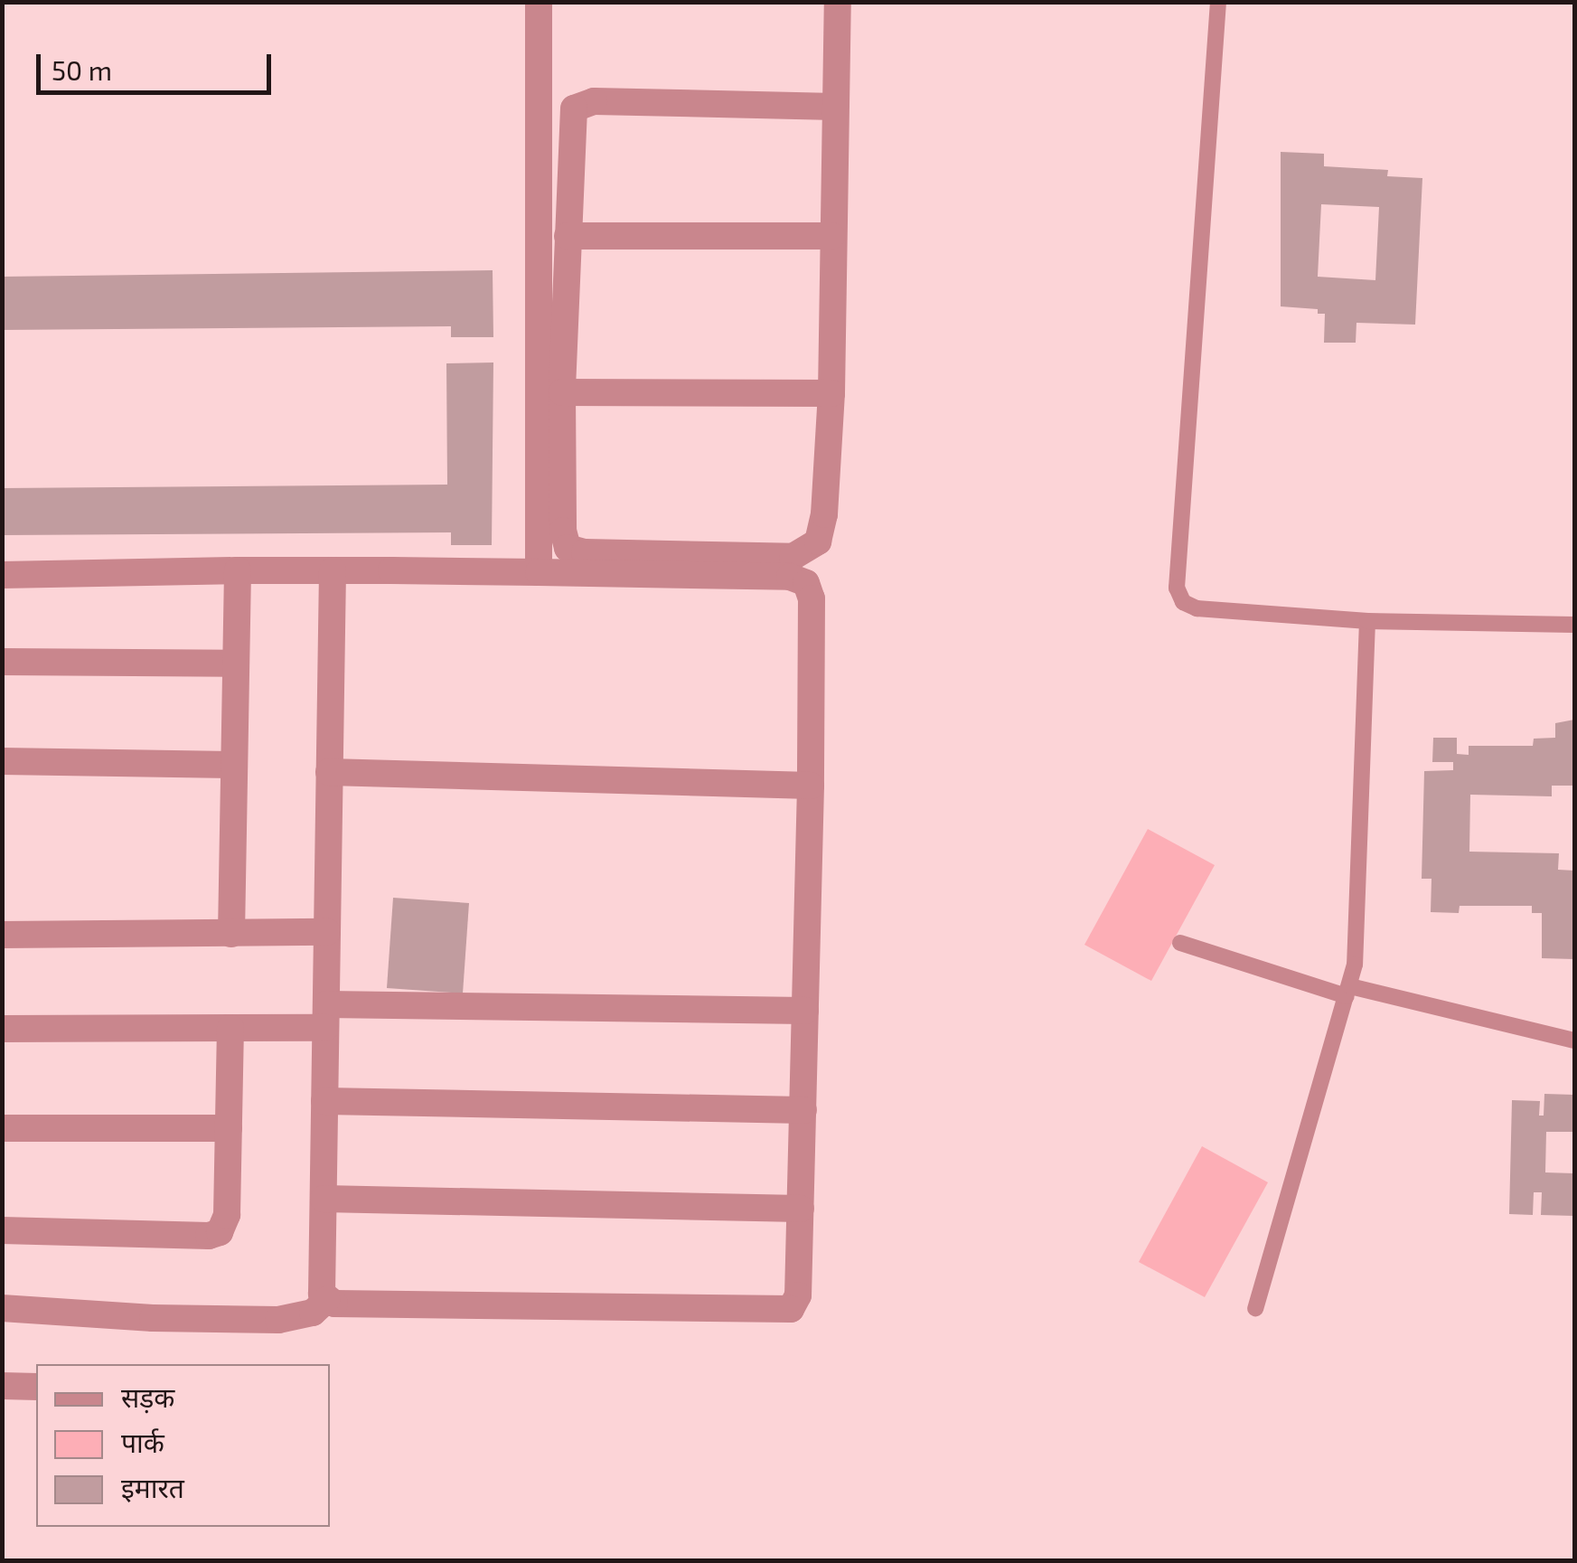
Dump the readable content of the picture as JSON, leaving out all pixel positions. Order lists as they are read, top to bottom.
{
  "legend": ["सड़क", "पार्क", "इमारत"],
  "scale_bar": "50 m"
}
